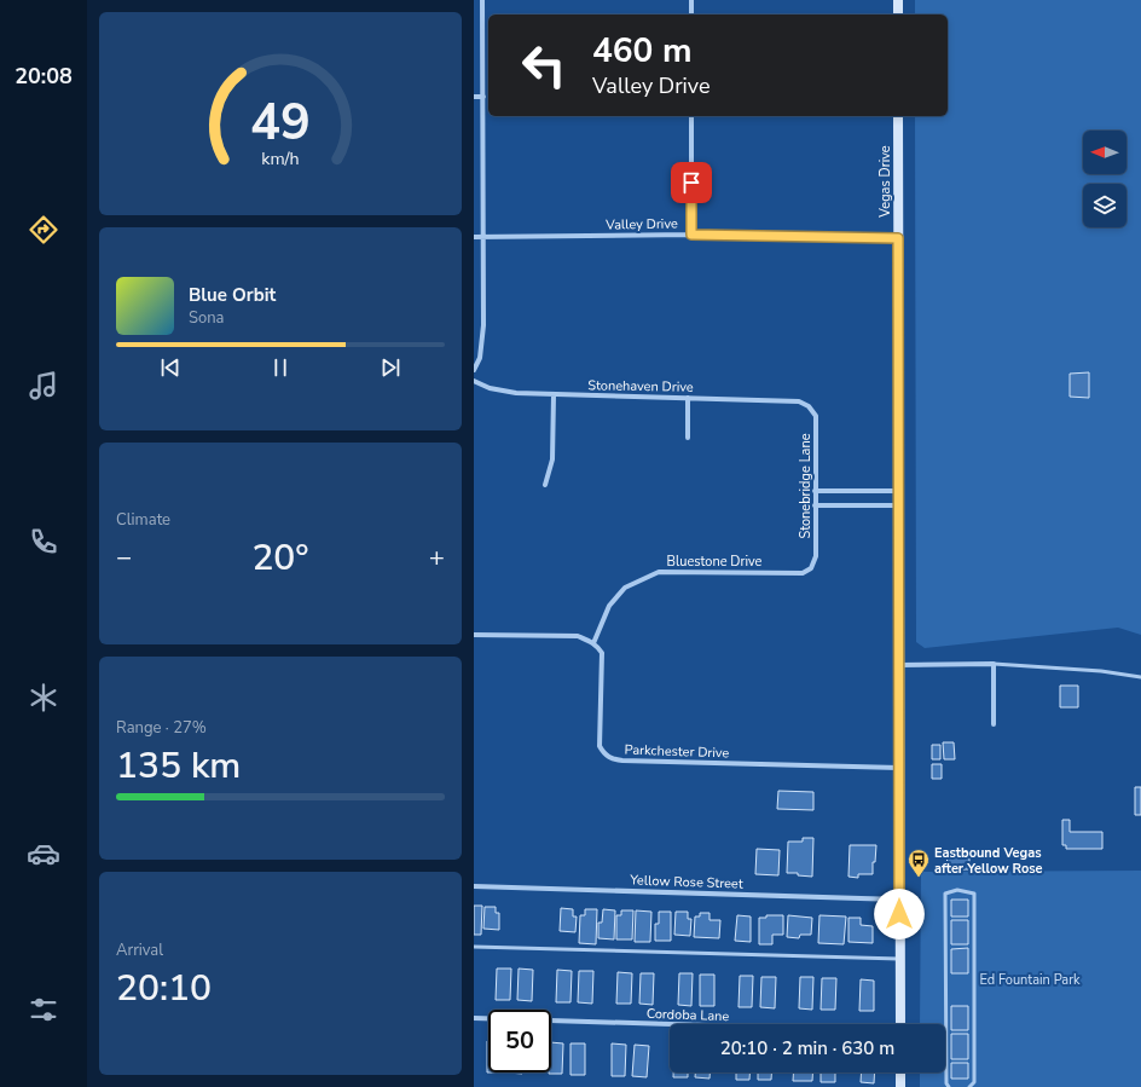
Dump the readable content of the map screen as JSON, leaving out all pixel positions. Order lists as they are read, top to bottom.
{
  "streets": {
    "main road": ["Vegas Drive"],
    "street": [
      "Valley Drive",
      "Stonehaven Drive",
      "Stonebridge Lane",
      "Bluestone Drive",
      "Parkchester Drive",
      "Yellow Rose Street",
      "Cordoba Lane"
    ]
  },
  "crossings": [
    ["Vegas Drive", "Valley Drive"],
    ["Vegas Drive", "Parkchester Drive"],
    ["Vegas Drive", "Yellow Rose Street"],
    ["Stonehaven Drive", "Stonebridge Lane"],
    ["Stonebridge Lane", "Bluestone Drive"],
    ["Bluestone Drive", "Parkchester Drive"]
  ],
  "parks": ["Ed Fountain Park"],
  "places": {
    "bus stop": ["Eastbound Vegas after Yellow Rose"]
  },
  "north": "left",
  "page": {
    "tabs": "20:08",
    "turn": ["460 m", "Valley Drive"],
    "song": ["Blue Orbit", "Sona"],
    "tile": [
      "Climate",
      ["Range · 27%", "135 km"],
      ["Arrival", "20:10"]
    ],
    "heat": ["−", "20°", "+"],
    "limit": "50",
    "trip": "20:10 · 2 min · 630 m",
    "gauge": ["49", "km/h"]
  }
}
